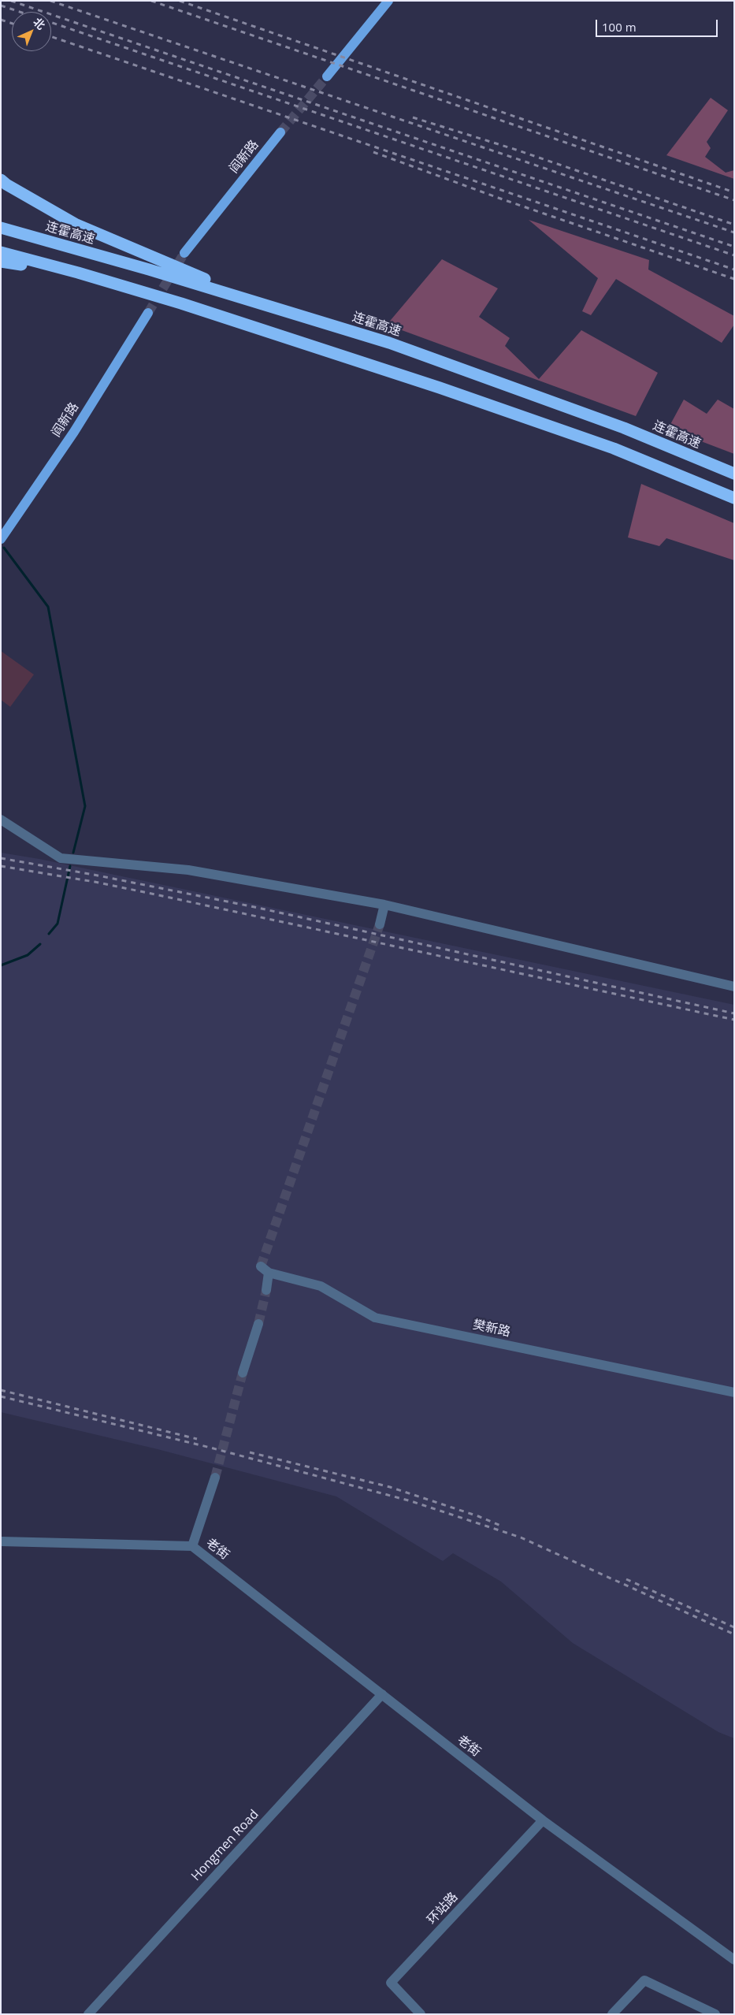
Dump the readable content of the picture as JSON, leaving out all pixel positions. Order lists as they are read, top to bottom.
{
  "streets": {
    "highway": ["连霍高速"],
    "main road": ["阎新路"],
    "street": [
      "樊新路",
      "老街",
      "Hongmen Road",
      "环站路"
    ]
  },
  "crossings": [
    ["老街", "Hongmen Road"],
    ["老街", "环站路"]
  ],
  "scale_bar": "100 m",
  "north": "top right"
}
